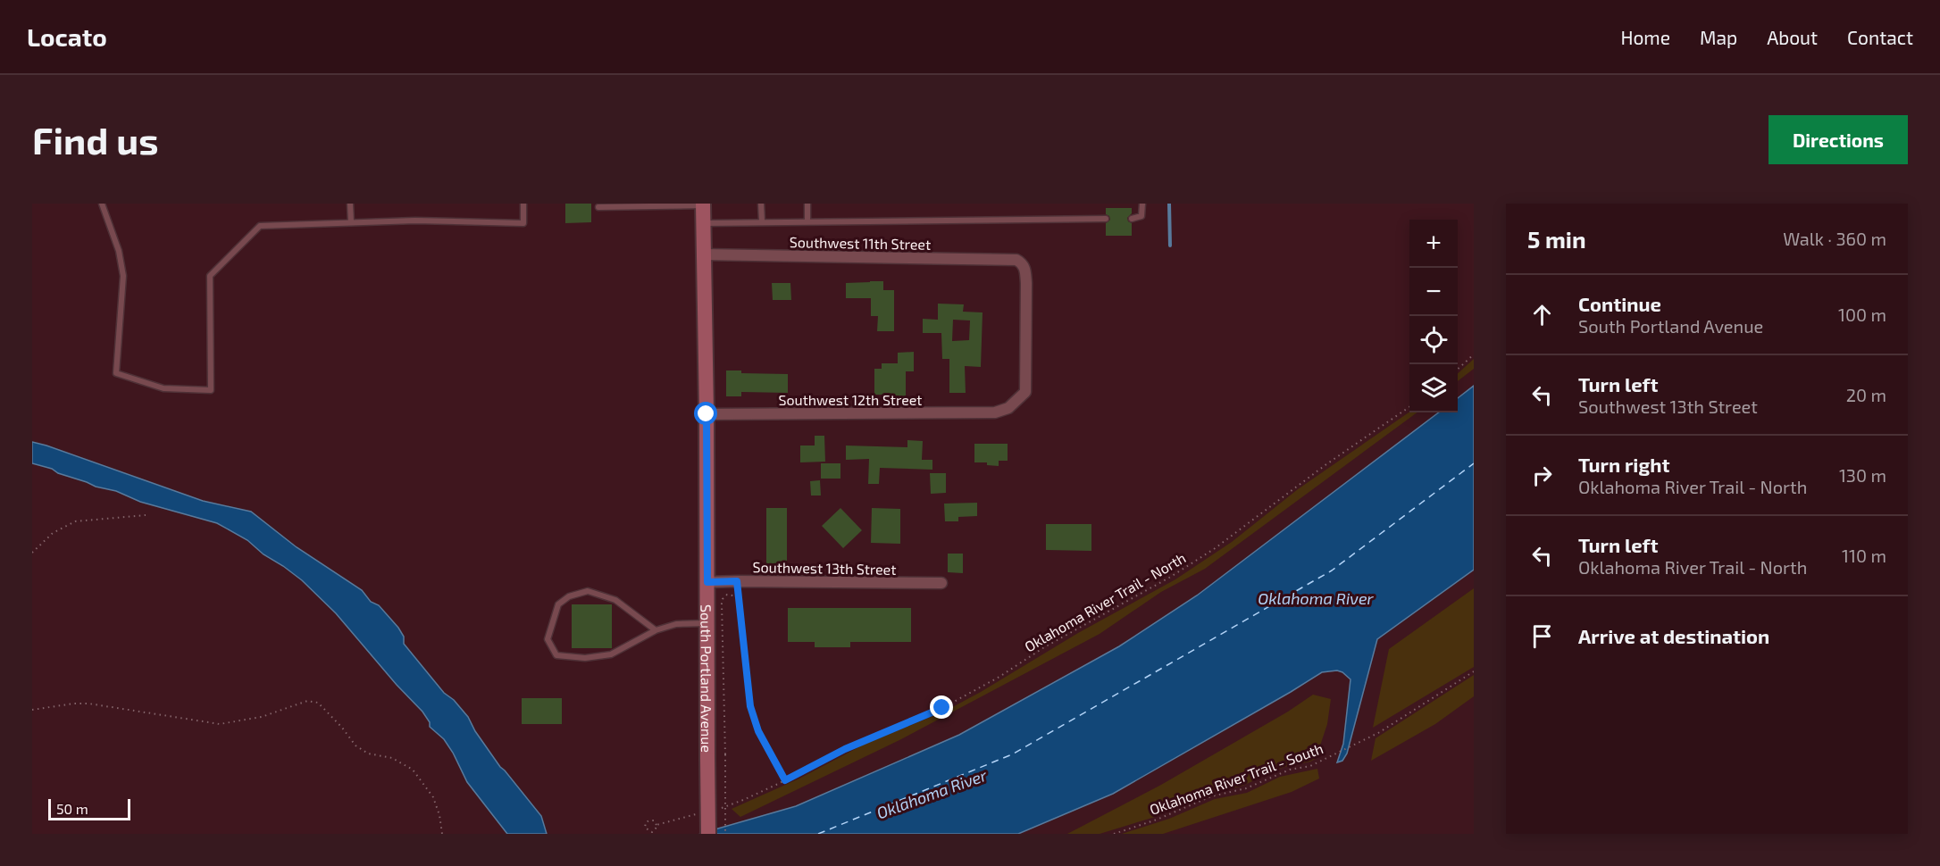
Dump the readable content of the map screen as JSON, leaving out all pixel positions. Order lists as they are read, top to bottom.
{
  "streets": {
    "main road": ["South Portland Avenue"],
    "street": ["Southwest 11th Street", "Southwest 12th Street", "Southwest 13th Street"],
    "path": ["Oklahoma River Trail - North", "Oklahoma River Trail - South"]
  },
  "crossings": [
    ["Southwest 11th Street", "Southwest 12th Street"],
    ["Southwest 11th Street", "South Portland Avenue"],
    ["Southwest 12th Street", "South Portland Avenue"],
    ["Southwest 13th Street", "South Portland Avenue"]
  ],
  "water": ["Oklahoma River"],
  "scale_bar": "50 m",
  "page": {
    "header": "Locato",
    "nav": [
      "Home",
      "Map",
      "About",
      "Contact"
    ],
    "buttons": "Directions",
    "title": "Find us",
    "heading": ["5 min", "Walk · 360 m"],
    "map_buttons": ["+", "−"],
    "list": [
      ["Continue", "South Portland Avenue", "100 m"],
      ["Turn left", "Southwest 13th Street", "20 m"],
      ["Turn right", "Oklahoma River Trail - North", "130 m"],
      ["Turn left", "Oklahoma River Trail - North", "110 m"],
      "Arrive at destination"
    ],
    "scale": "50 m"
  }
}
